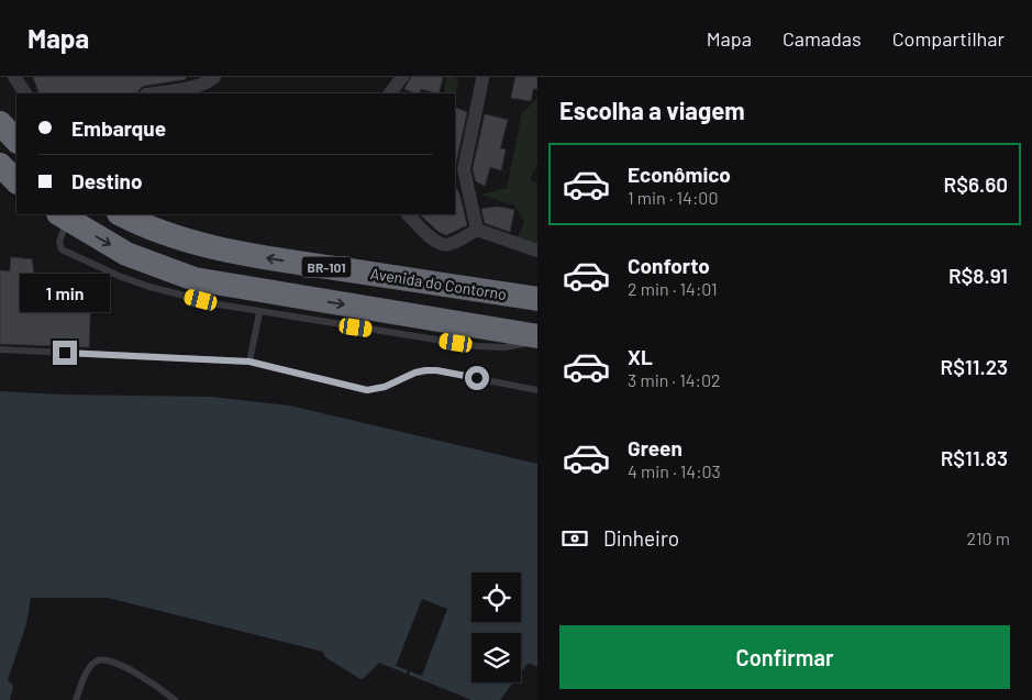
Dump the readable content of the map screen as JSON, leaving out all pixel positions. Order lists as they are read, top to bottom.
{
  "streets": {
    "highway": ["BR-101", "Avenida do Contorno"]
  },
  "page": {
    "header": "Mapa",
    "nav": ["Mapa", "Camadas", "Compartilhar"],
    "heading": "Escolha a viagem",
    "banner": ["Embarque", "Destino"],
    "list": [
      {
        "name": "Econômico",
        "note": "1 min · 14:00",
        "value": "R$6.60"
      },
      {
        "name": "Conforto",
        "note": "2 min · 14:01",
        "value": "R$8.91"
      },
      {
        "name": "XL",
        "note": "3 min · 14:02",
        "value": "R$11.23"
      },
      {
        "name": "Green",
        "note": "4 min · 14:03",
        "value": "R$11.83"
      }
    ],
    "bubble": "1 min",
    "pay": ["Dinheiro", "210 m"],
    "buttons": "Confirmar"
  }
}
